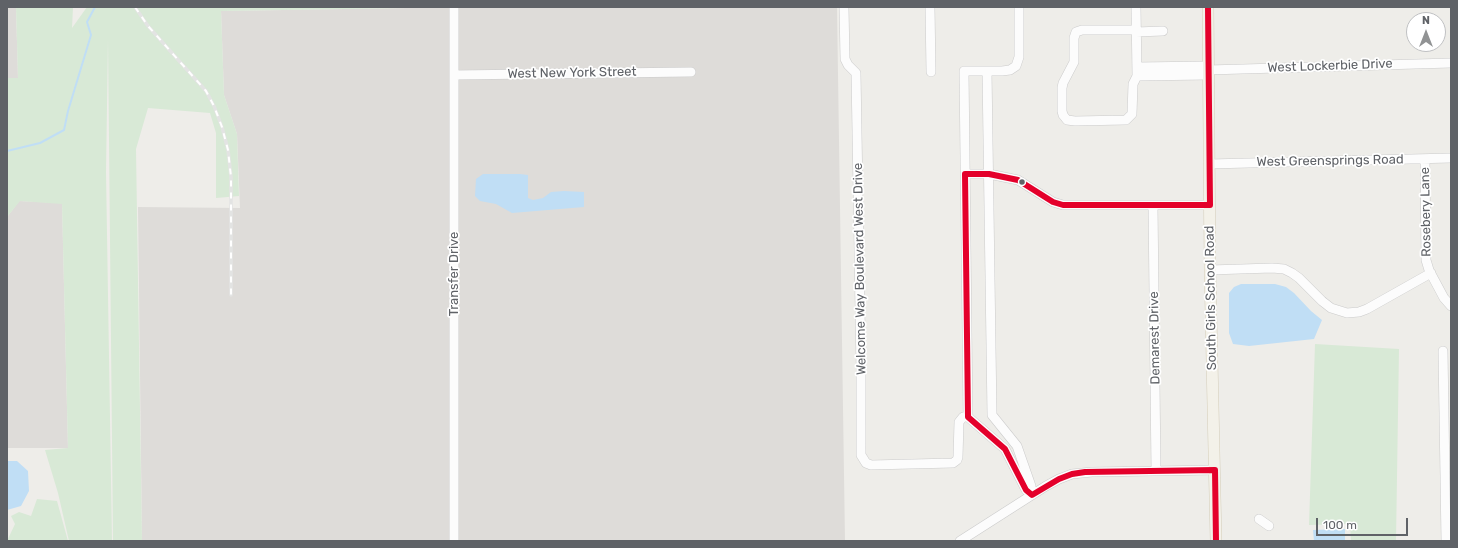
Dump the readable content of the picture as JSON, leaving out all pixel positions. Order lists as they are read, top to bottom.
{
  "streets": {
    "main road": ["South Girls School Road"],
    "street": [
      "West Lockerbie Drive",
      "West New York Street",
      "West Greensprings Road",
      "Rosebery Lane",
      "Welcome Way Boulevard West Drive",
      "Transfer Drive",
      "Demarest Drive"
    ]
  },
  "crossings": [
    ["West Lockerbie Drive", "South Girls School Road"],
    ["West New York Street", "Transfer Drive"],
    ["West Greensprings Road", "Rosebery Lane"],
    ["West Greensprings Road", "South Girls School Road"]
  ],
  "scale_bar": "100 m",
  "north": "top"
}
